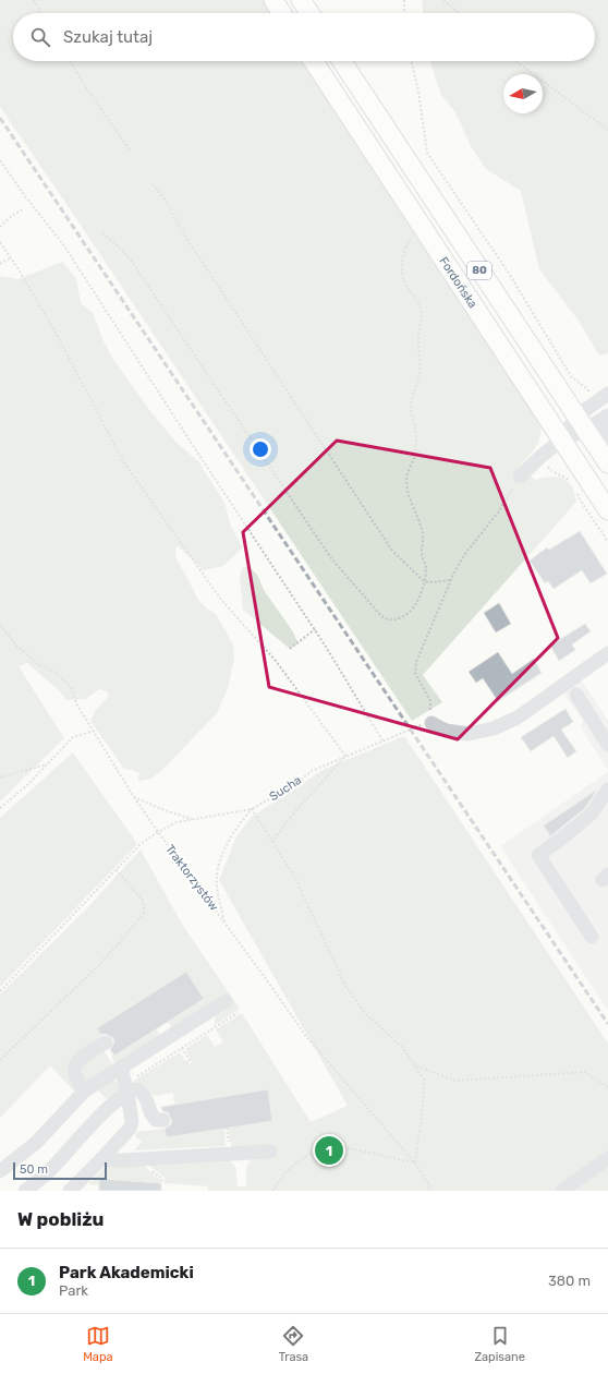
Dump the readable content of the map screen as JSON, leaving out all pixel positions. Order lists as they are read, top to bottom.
{
  "streets": {
    "main road": ["80", "Fordońska"],
    "path": ["Sucha", "Traktorzystów"]
  },
  "crossings": [
    ["Sucha", "Traktorzystów"]
  ],
  "scale_bar": "50 m",
  "north": "left",
  "page": {
    "search": "Szukaj tutaj",
    "pins": "1",
    "scale": "50 m",
    "heading": "W pobliżu",
    "list": [
      {
        "mark": "1",
        "name": "Park Akademicki",
        "note": "Park",
        "value": "380 m"
      }
    ],
    "nav": ["Mapa", "Trasa", "Zapisane"]
  }
}
